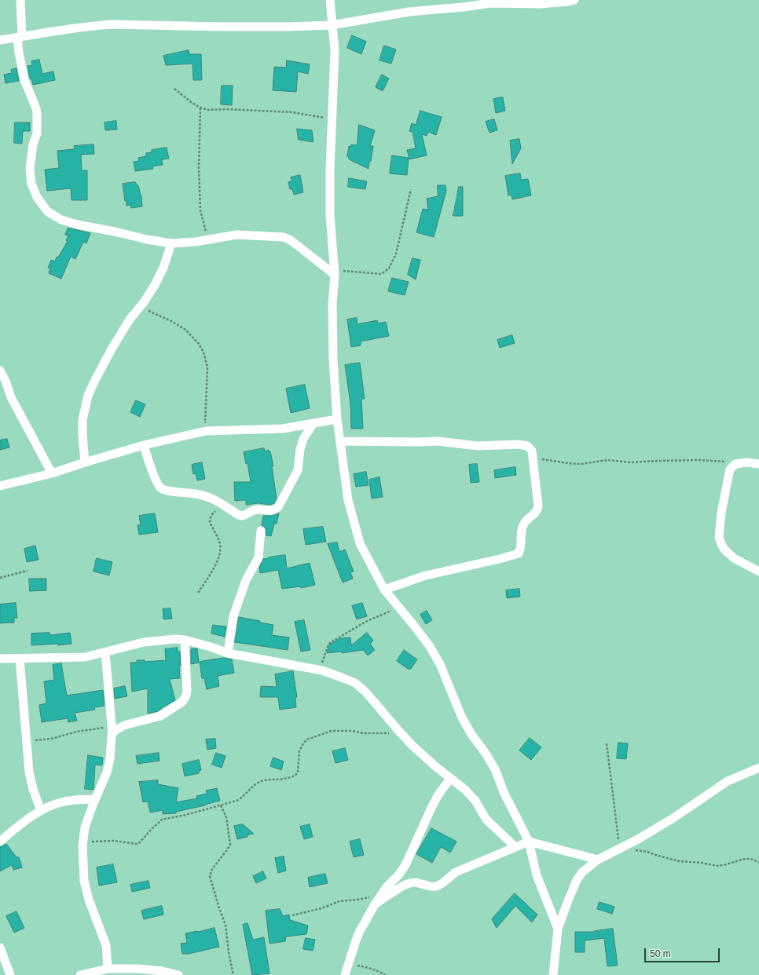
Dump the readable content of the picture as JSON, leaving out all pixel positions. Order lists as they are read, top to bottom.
{
  "scale_bar": "50 m"
}
